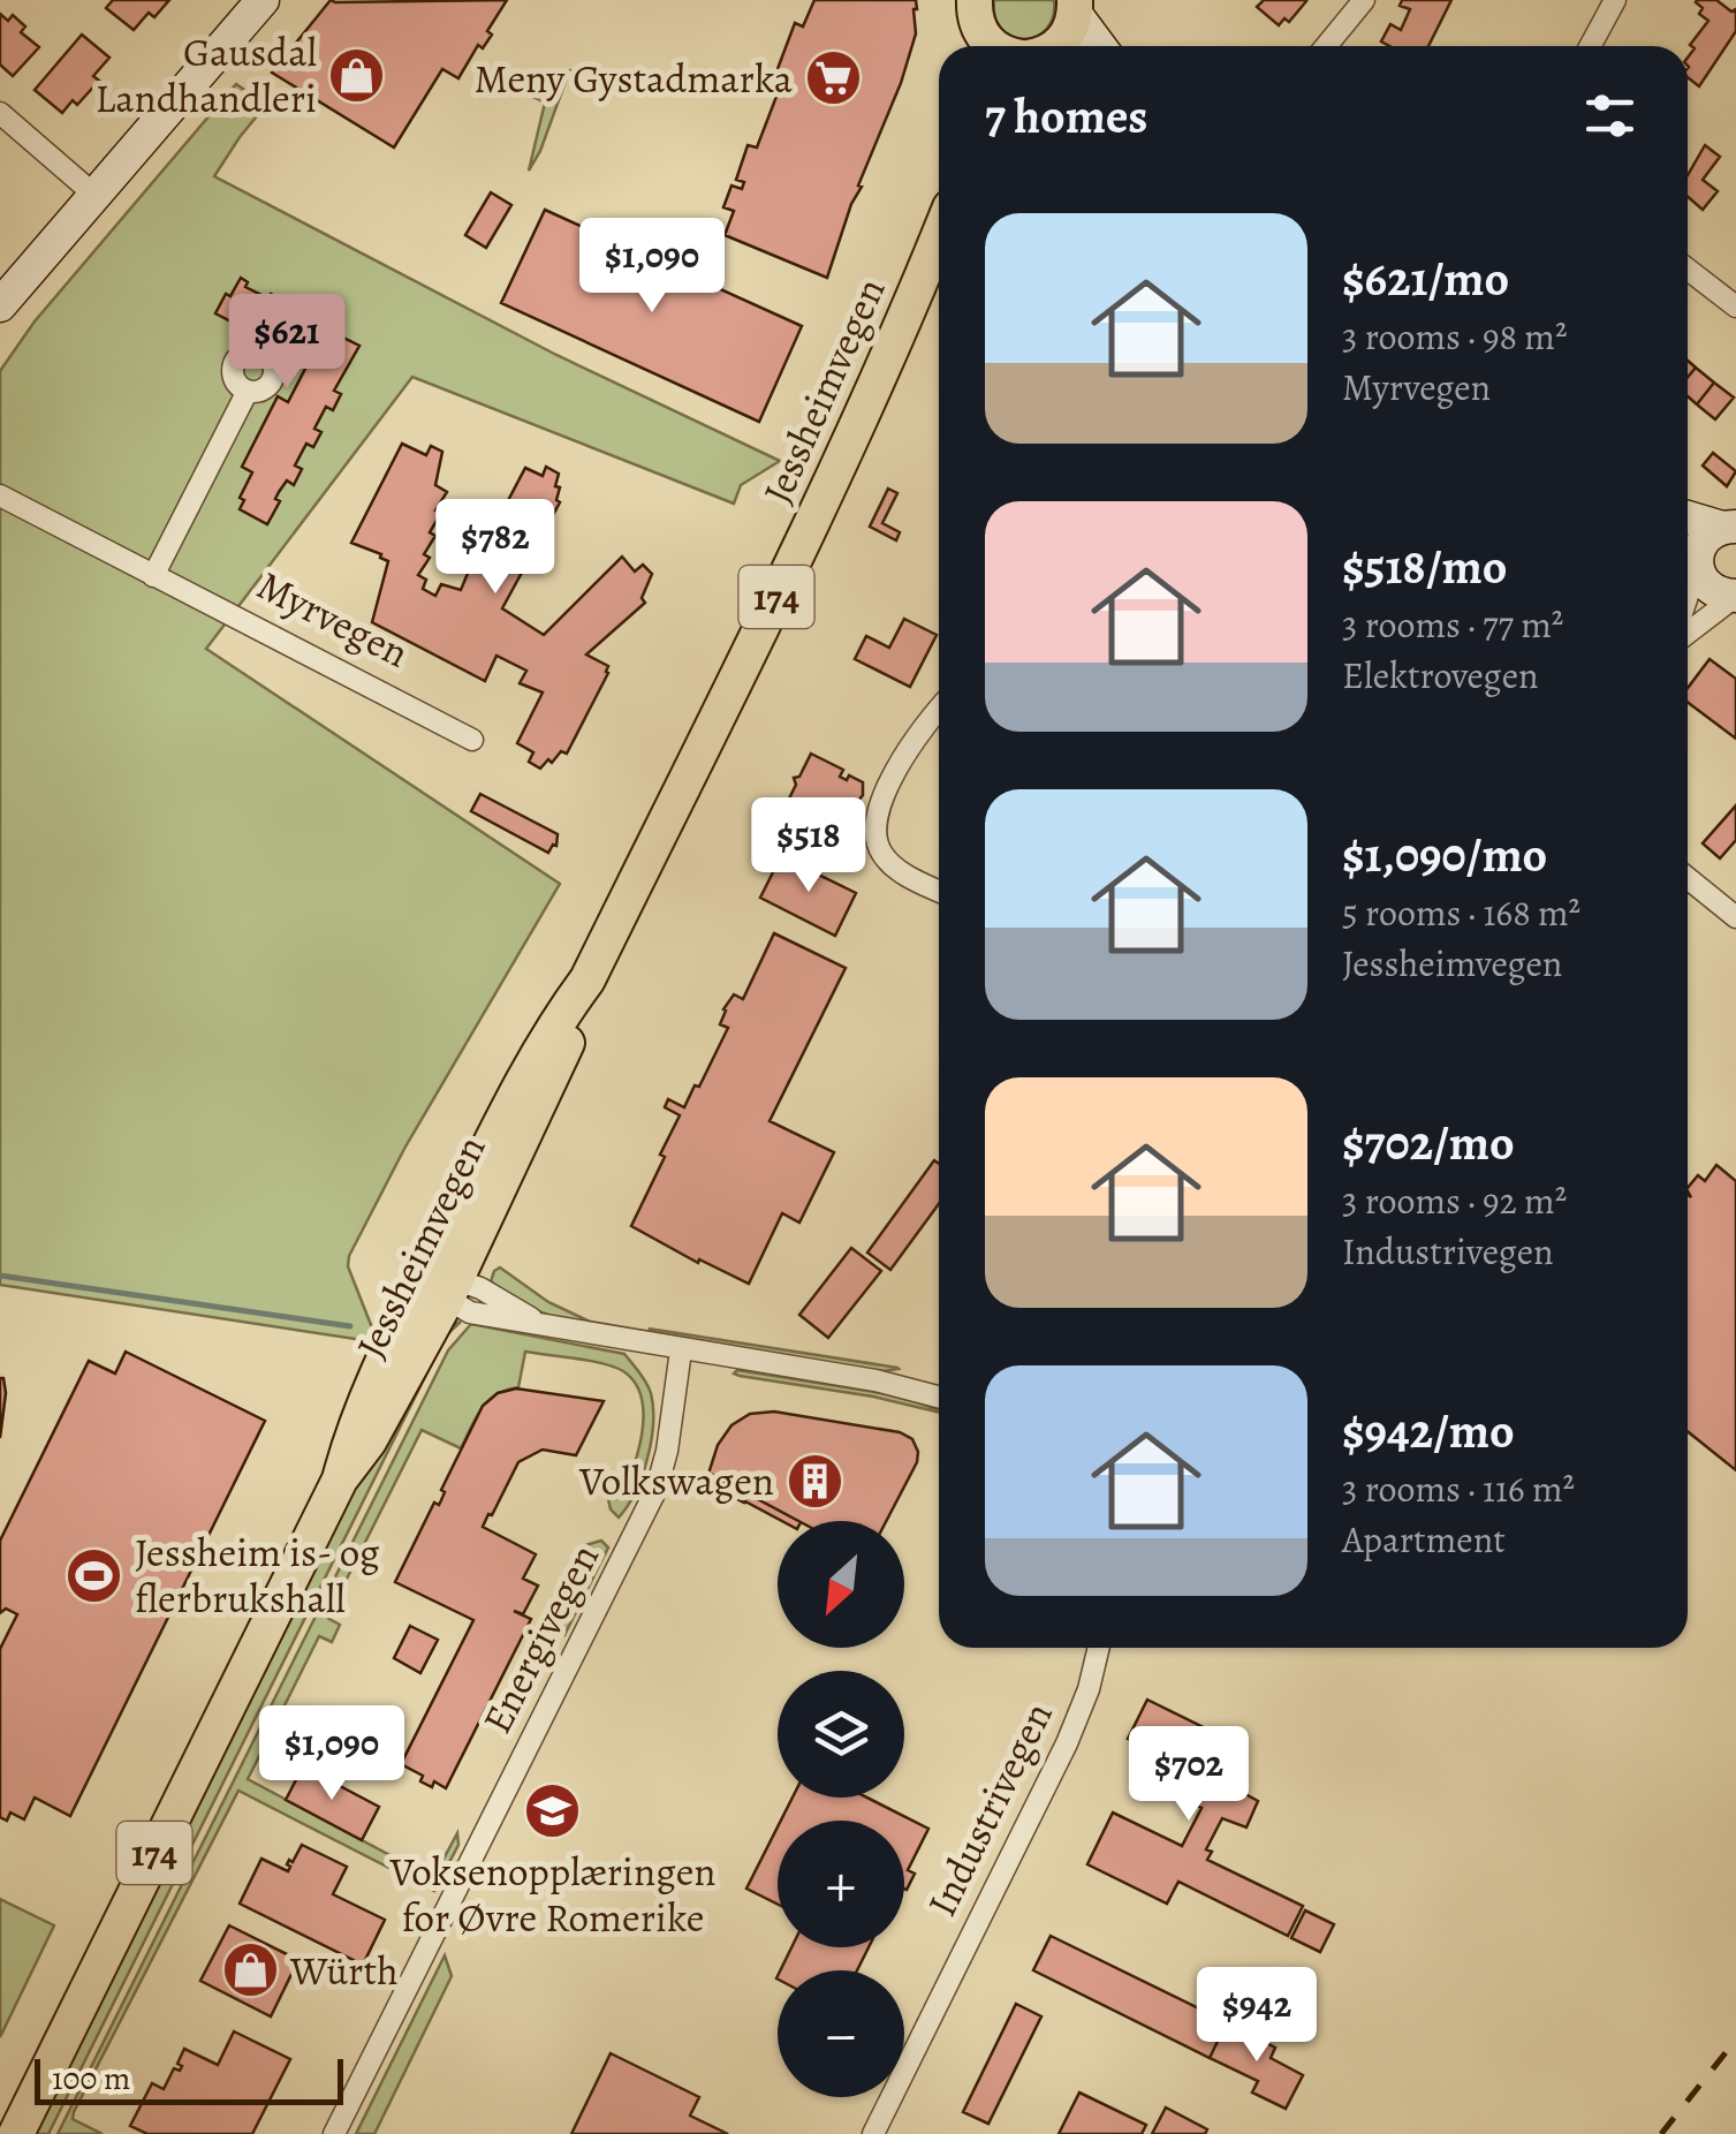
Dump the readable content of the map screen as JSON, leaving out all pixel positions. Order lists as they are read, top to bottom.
{
  "streets": {
    "main road": ["Jessheimvegen", "174"],
    "street": ["Myrvegen", "Energivegen", "Industrivegen"]
  },
  "places": {
    "shop": ["Gausdal Landhandleri", "Würth"],
    "supermarket": ["Meny Gystadmarka"],
    "building": ["Volkswagen"],
    "sports": ["Jessheim is- og flerbrukshall"],
    "school or university": ["Voksenopplæringen for Øvre Romerike"]
  },
  "scale_bar": "100 m",
  "north": "bottom left",
  "page": {
    "heading": "7 homes",
    "list": [
      {
        "name": "$621/mo",
        "note": "3 rooms · 98 m² · Myrvegen"
      },
      {
        "name": "$518/mo",
        "note": "3 rooms · 77 m² · Elektrovegen"
      },
      {
        "name": "$1,090/mo",
        "note": "5 rooms · 168 m² · Jessheimvegen"
      },
      {
        "name": "$702/mo",
        "note": "3 rooms · 92 m² · Industrivegen"
      },
      {
        "name": "$942/mo",
        "note": "3 rooms · 116 m² · Apartment"
      }
    ],
    "price": [
      "$1,090",
      "$621",
      "$782",
      "$518",
      "$1,090",
      "$702",
      "$942"
    ],
    "map_buttons": ["+", "−"],
    "scale": "100 m"
  }
}
